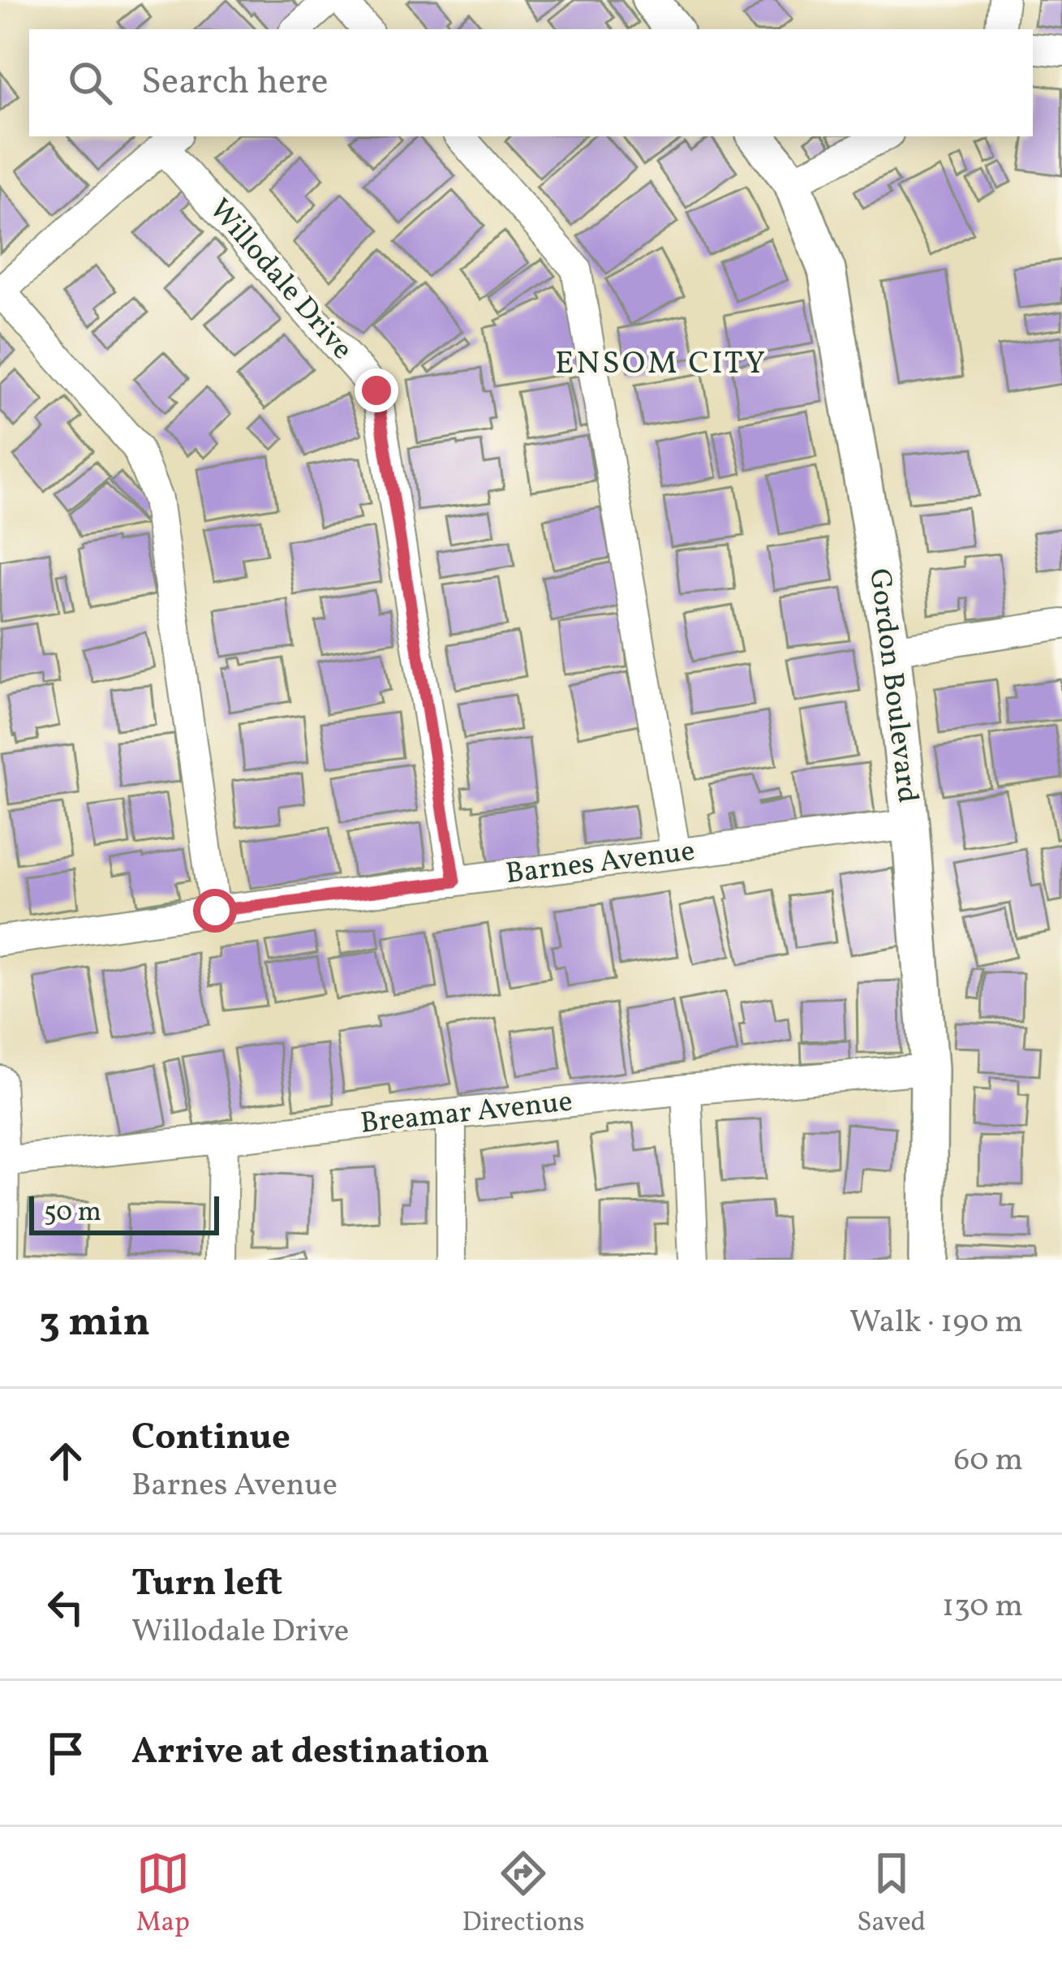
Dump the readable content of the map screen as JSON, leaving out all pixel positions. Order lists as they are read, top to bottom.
{
  "streets": {
    "street": [
      "Willodale Drive",
      "Gordon Boulevard",
      "Barnes Avenue",
      "Breamar Avenue"
    ]
  },
  "crossings": [
    ["Willodale Drive", "Barnes Avenue"],
    ["Gordon Boulevard", "Barnes Avenue"],
    ["Gordon Boulevard", "Breamar Avenue"]
  ],
  "districts": ["ENSOM CITY"],
  "scale_bar": "50 m",
  "page": {
    "search": "Search here",
    "scale": "50 m",
    "heading": ["3 min", "Walk · 190 m"],
    "list": [
      ["Continue", "Barnes Avenue", "60 m"],
      ["Turn left", "Willodale Drive", "130 m"],
      "Arrive at destination"
    ],
    "nav": ["Map", "Directions", "Saved"]
  }
}
